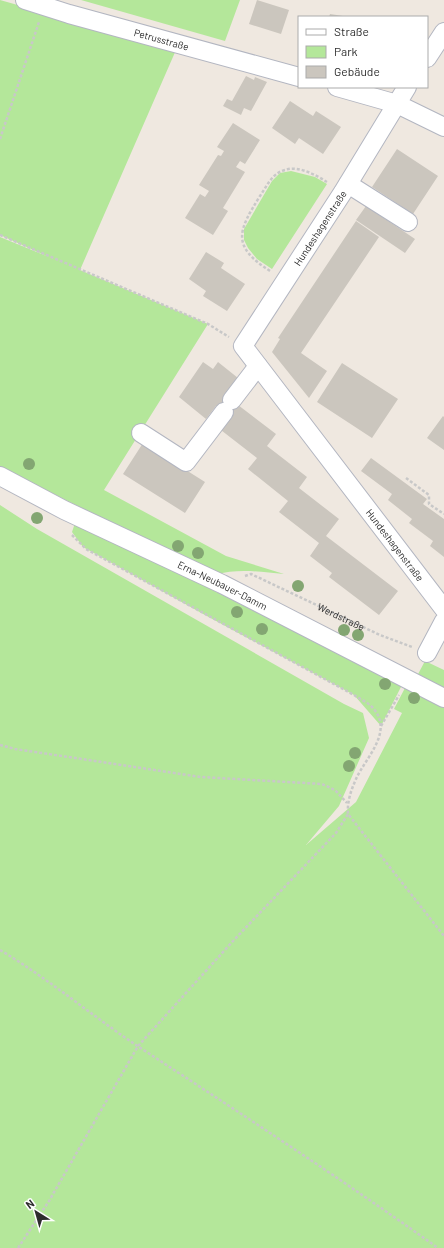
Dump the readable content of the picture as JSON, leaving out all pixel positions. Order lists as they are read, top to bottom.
{
  "streets": {
    "street": ["Petrusstraße", "Hundeshagenstraße", "Erna-Neubauer-Damm"],
    "path": ["Werdstraße"]
  },
  "crossings": [
    ["Erna-Neubauer-Damm", "Werdstraße"]
  ],
  "legend": ["Straße", "Park", "Gebäude"],
  "north": "top left"
}
